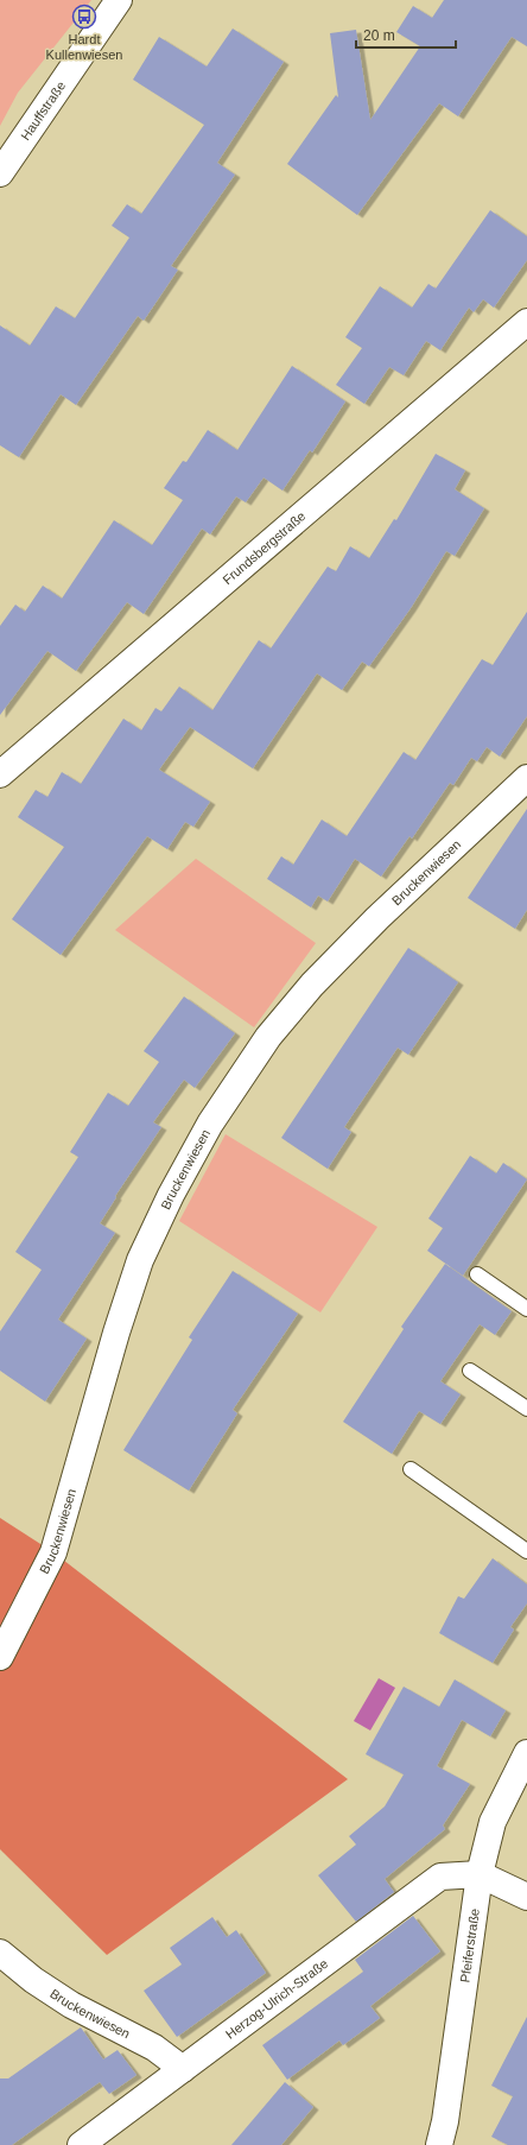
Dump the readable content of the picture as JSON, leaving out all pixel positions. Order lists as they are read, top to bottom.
{
  "streets": {
    "street": [
      "Hauffstraße",
      "Frundsbergstraße",
      "Bruckenwiesen",
      "Pfeiferstraße",
      "Herzog-Ulrich-Straße"
    ]
  },
  "crossings": [
    ["Bruckenwiesen", "Herzog-Ulrich-Straße"],
    ["Pfeiferstraße", "Herzog-Ulrich-Straße"]
  ],
  "places": {
    "bus stop": ["Hardt Kullenwiesen"]
  },
  "scale_bar": "20 m"
}
